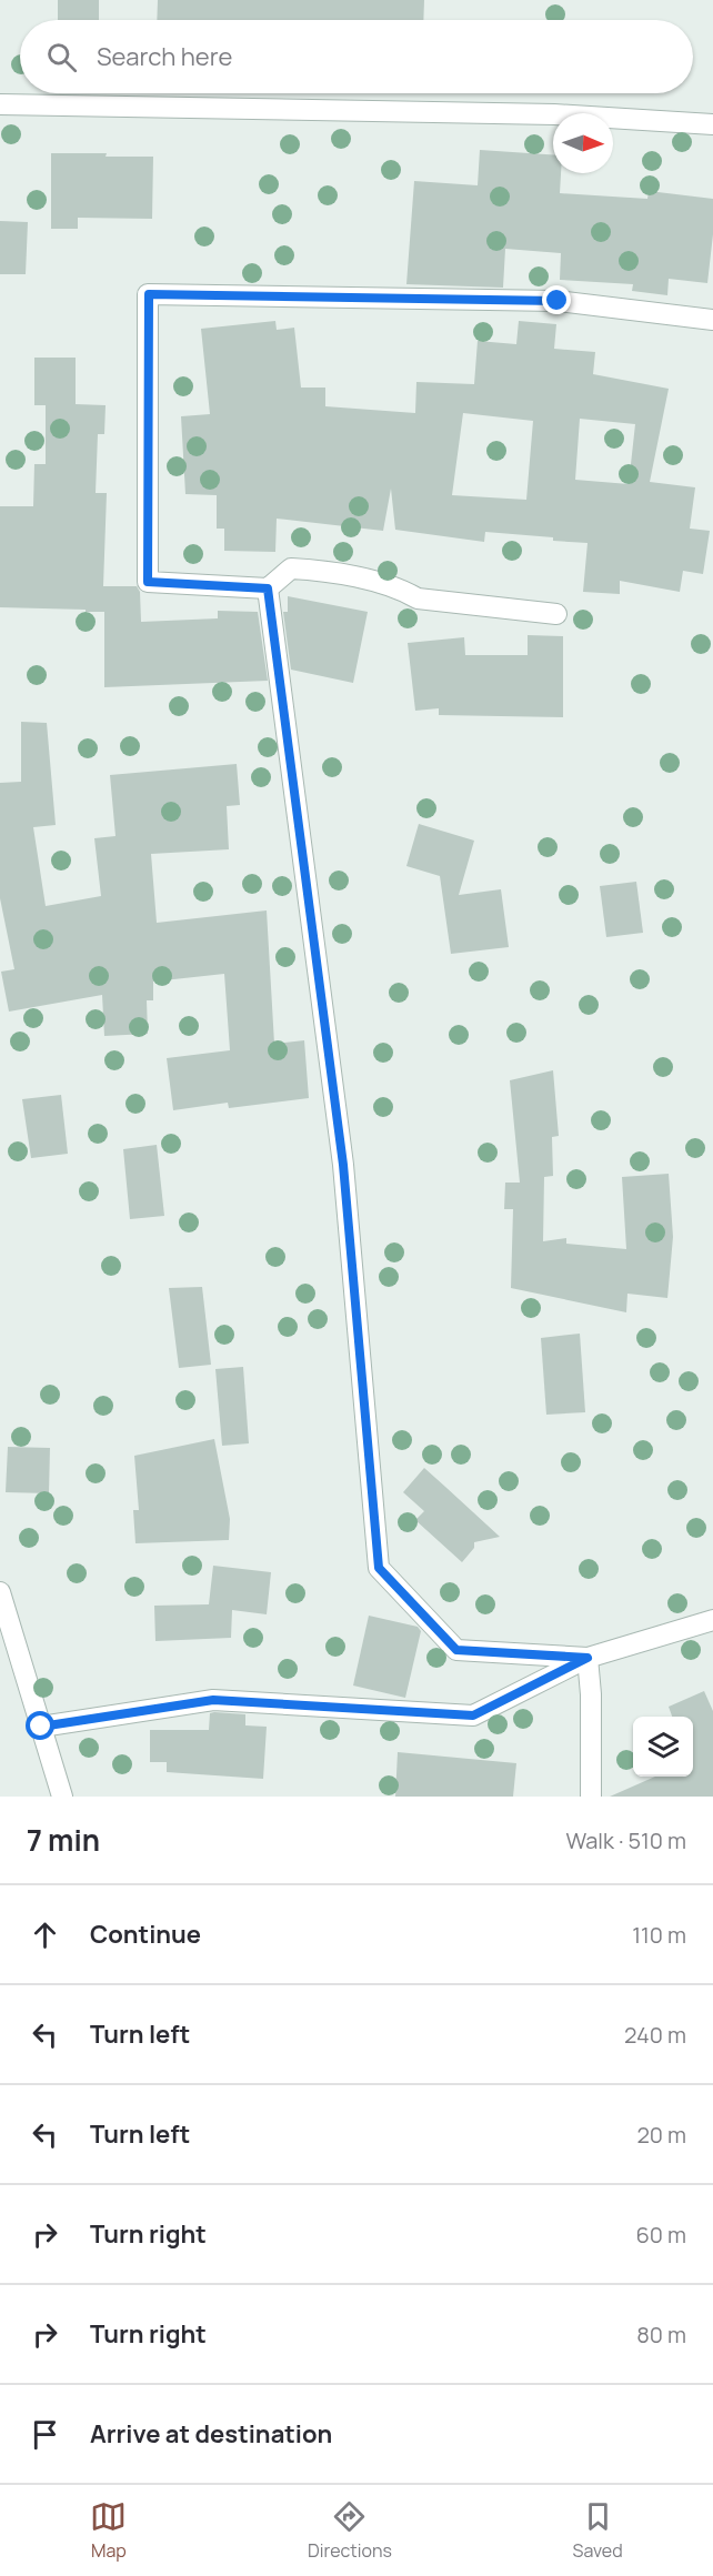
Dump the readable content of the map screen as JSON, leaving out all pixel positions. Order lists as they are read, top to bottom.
{
  "north": "right",
  "page": {
    "search": "Search here",
    "heading": ["7 min", "Walk · 510 m"],
    "list": [
      ["Continue", "110 m"],
      ["Turn left", "240 m"],
      ["Turn left", "20 m"],
      ["Turn right", "60 m"],
      ["Turn right", "80 m"],
      "Arrive at destination"
    ],
    "nav": ["Map", "Directions", "Saved"]
  }
}
